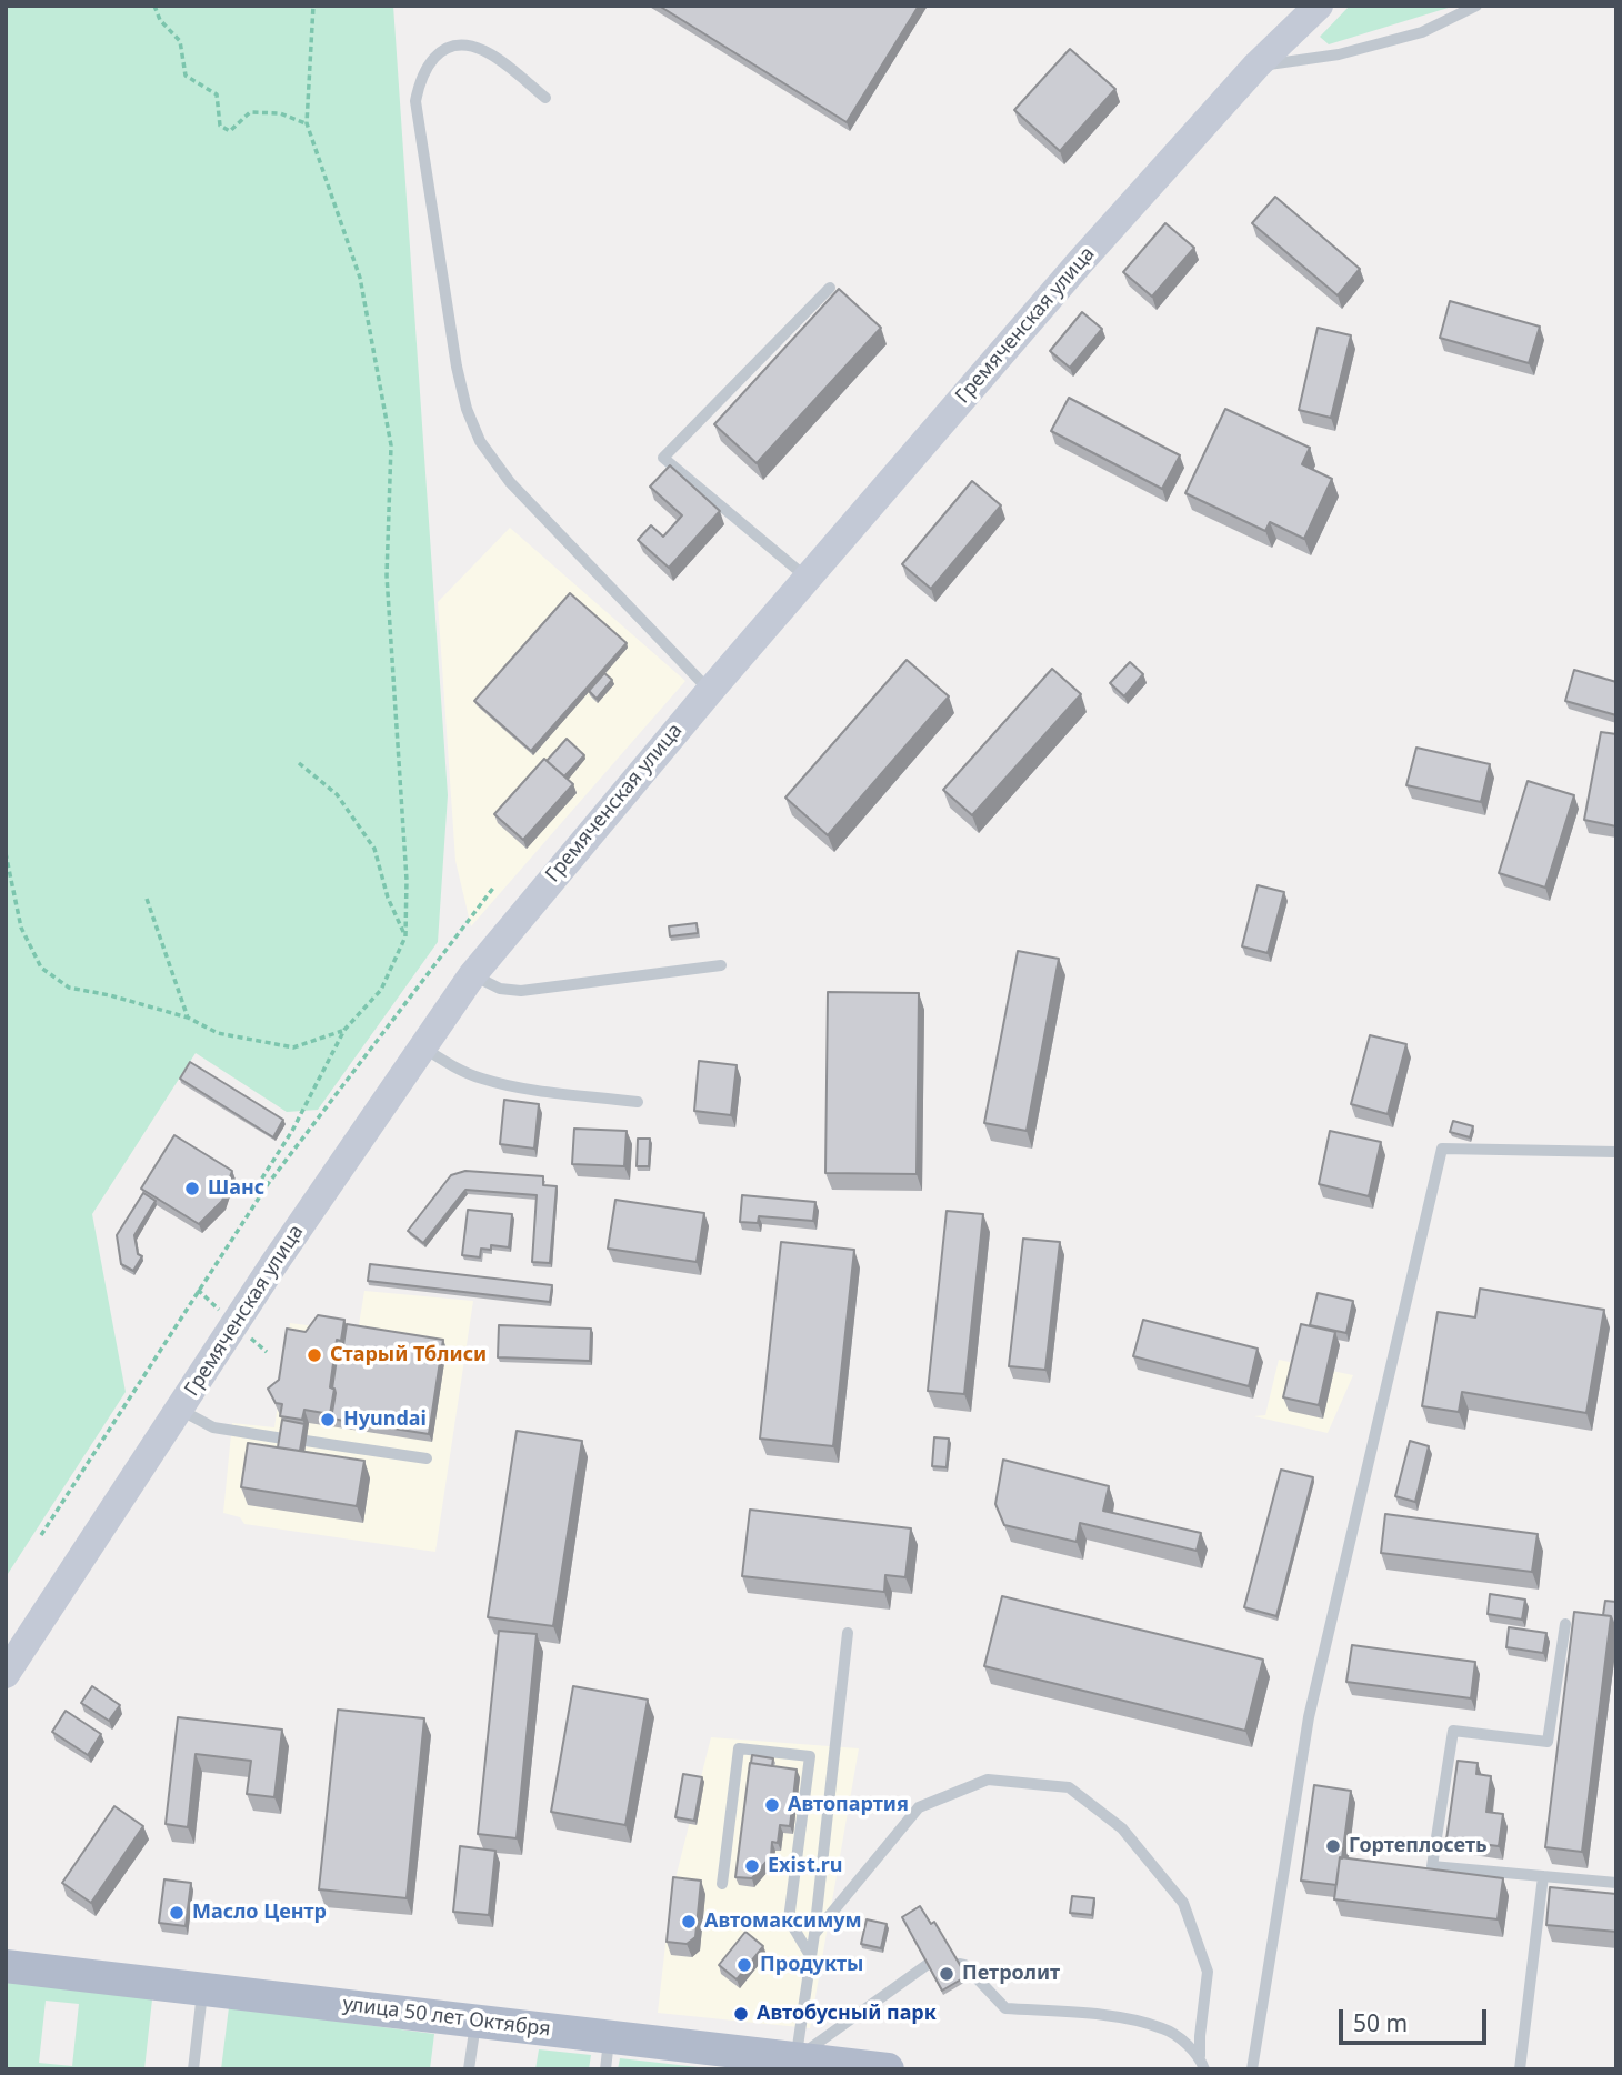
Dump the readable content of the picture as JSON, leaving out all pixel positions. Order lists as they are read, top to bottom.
{
  "streets": {
    "main road": ["Гремяченская улица", "улица 50 лет Октября"]
  },
  "places": [
    "Шанс",
    "Старый Тблиси",
    "Hyundai",
    "Автопартия",
    "Гортеплосеть",
    "Exist.ru",
    "Масло Центр",
    "Автомаксимум",
    "Продукты",
    "Петролит",
    "Автобусный парк"
  ],
  "scale_bar": "50 m"
}
